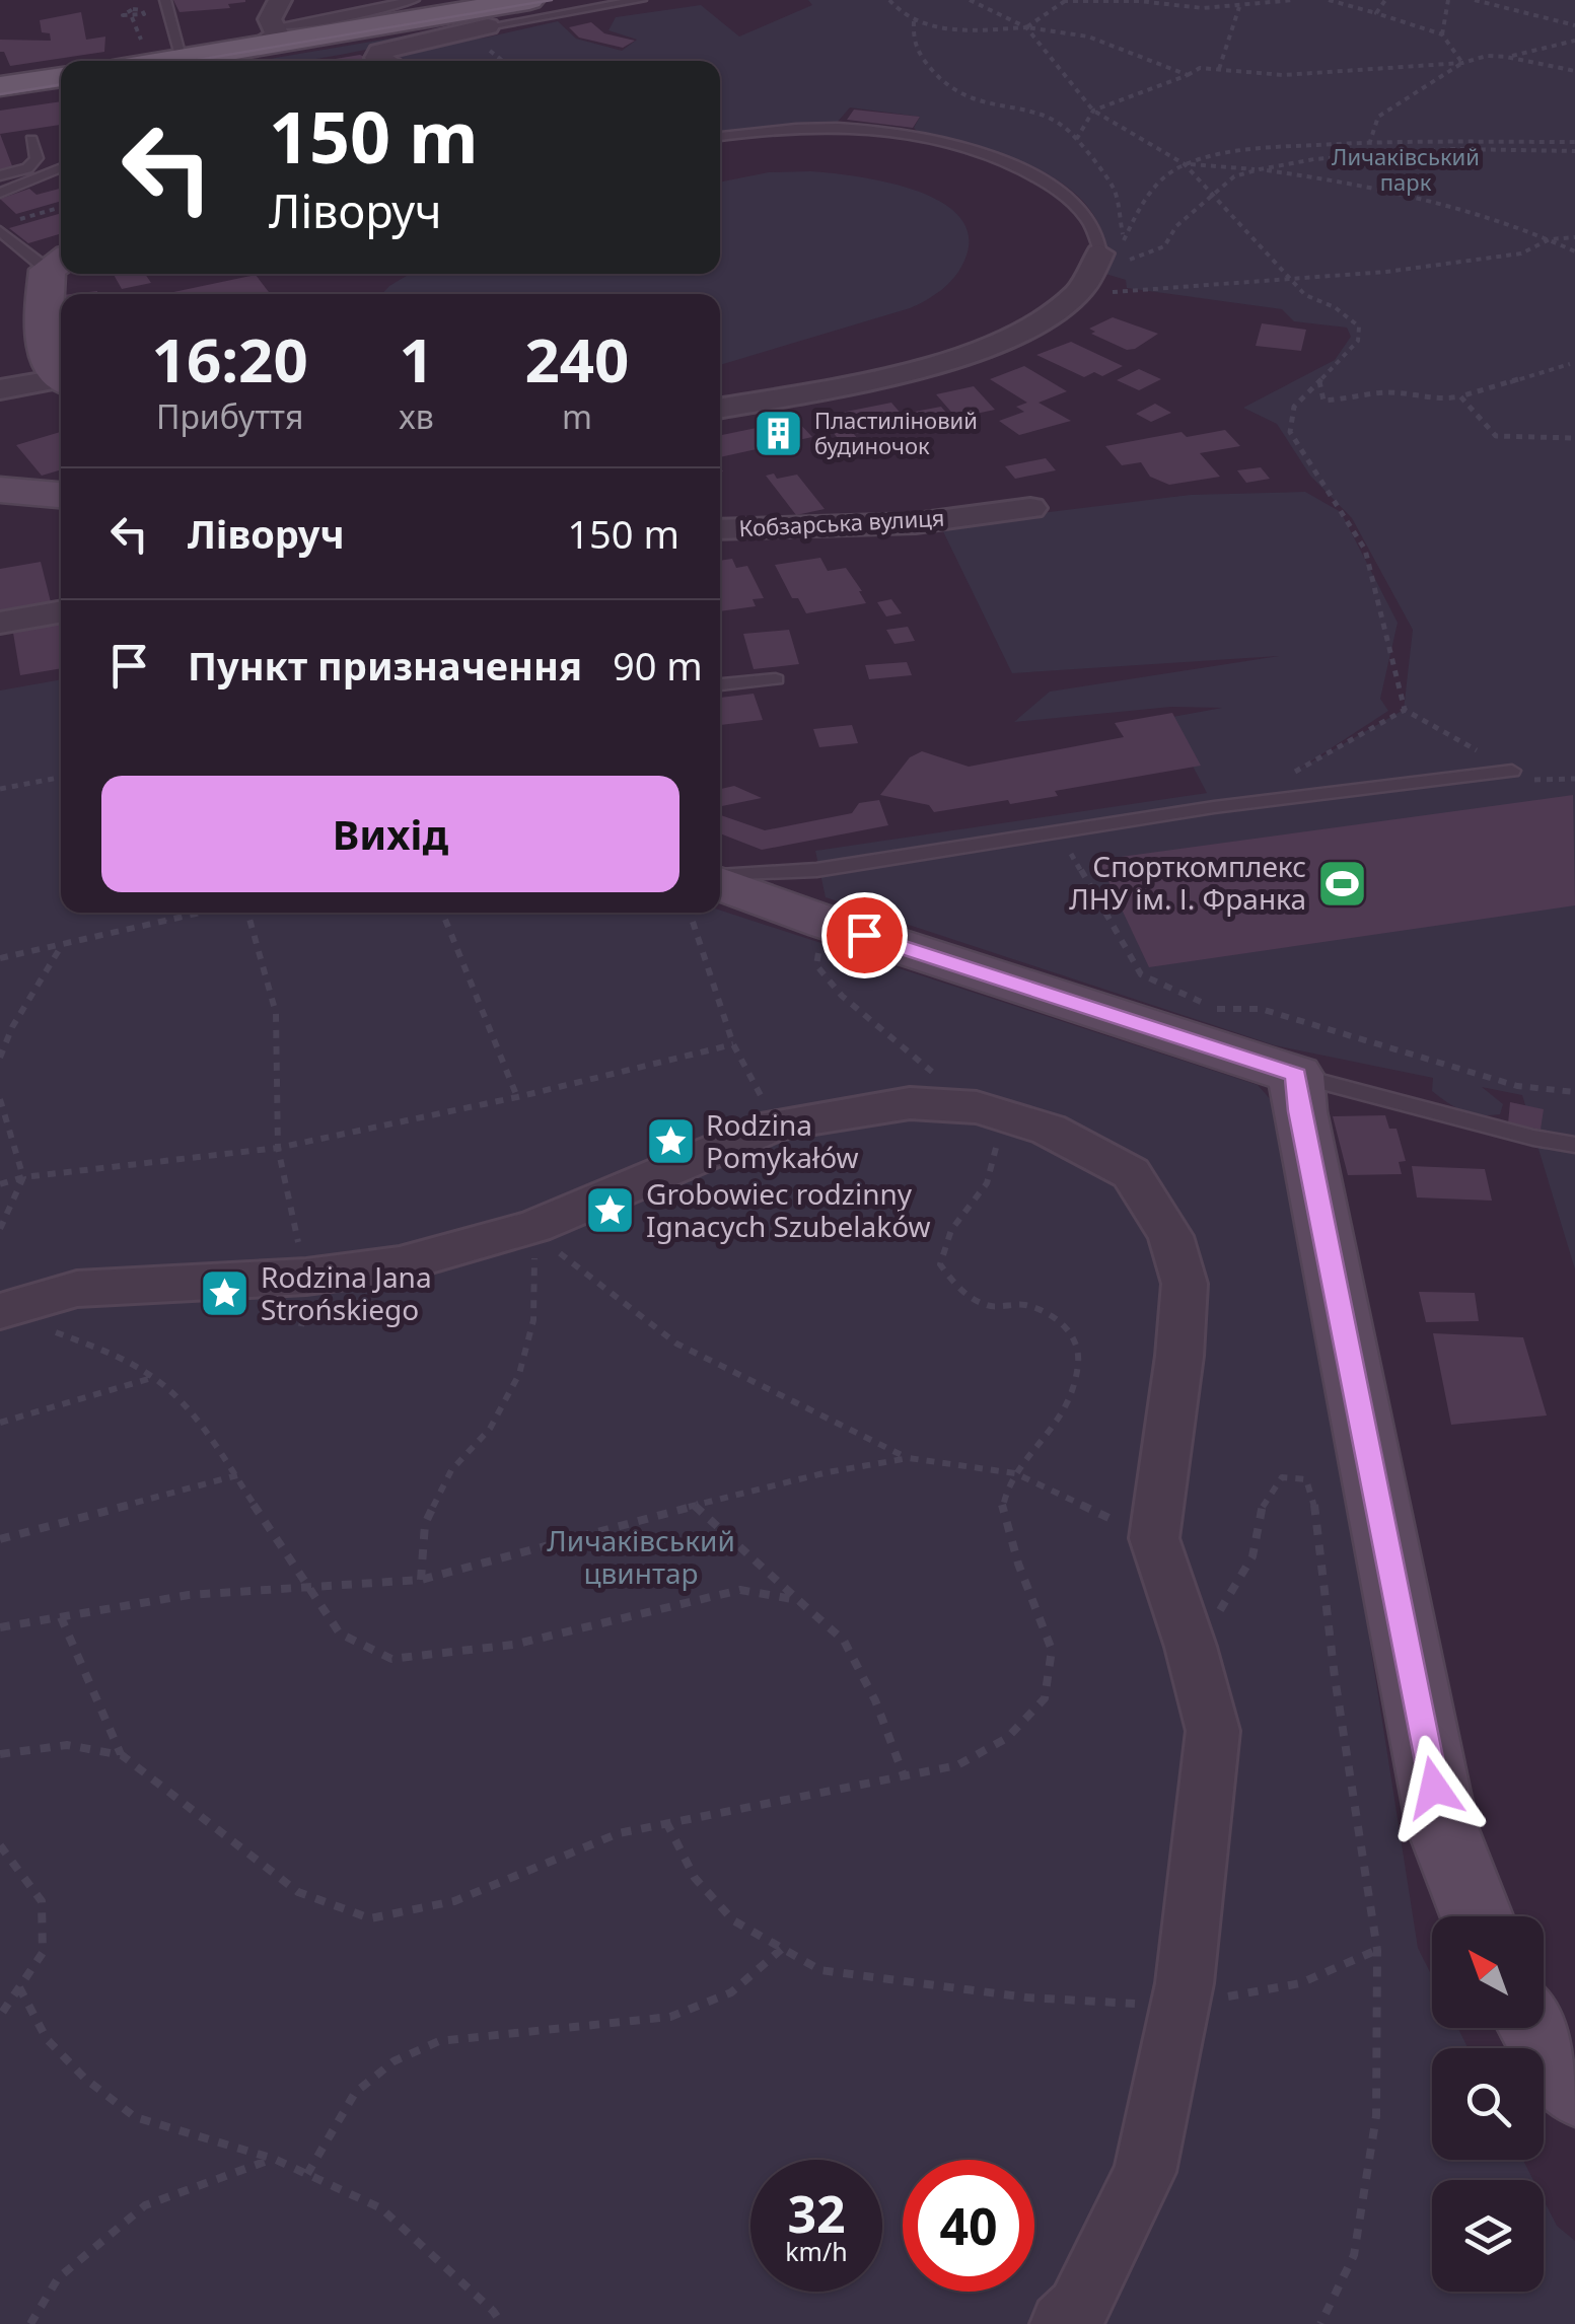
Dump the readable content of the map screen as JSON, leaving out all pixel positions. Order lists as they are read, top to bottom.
{
  "streets": {
    "street": ["Кобзарська вулиця"]
  },
  "parks": ["Личаківський парк", "Личаківський цвинтар"],
  "places": {
    "building": ["Пластиліновий будиночок"],
    "sports": ["Спорткомплекс ЛНУ ім. І. Франка"],
    "place": ["Rodzina Pomykałów", "Grobowiec rodzinny Ignacych Szubelaków", "Rodzina Jana Strońskiego"]
  },
  "north": "top left",
  "page": {
    "turn": ["150 m", "Ліворуч"],
    "eta": [
      "16:20",
      "Прибуття",
      "1",
      "хв",
      "240",
      "m"
    ],
    "list": [
      {
        "name": "Ліворуч",
        "value": "150 m"
      },
      {
        "name": "Пункт призначення",
        "value": "90 m"
      }
    ],
    "buttons": "Вихід",
    "speed": "32 km/h",
    "limit": "40"
  }
}
